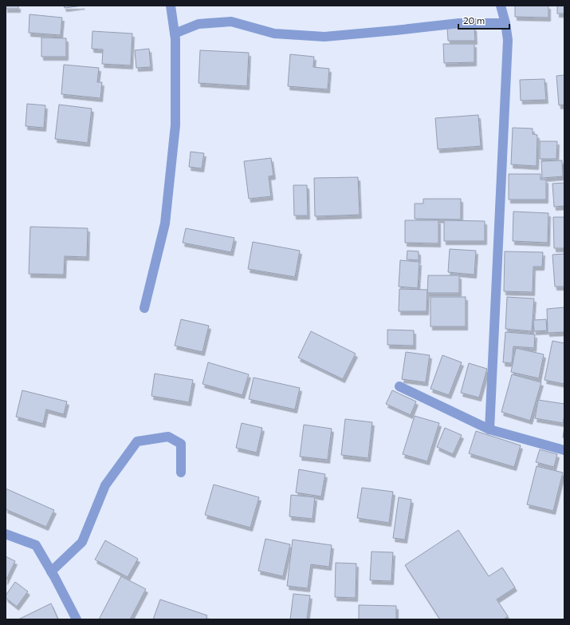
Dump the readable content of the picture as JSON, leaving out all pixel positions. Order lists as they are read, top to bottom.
{
  "scale_bar": "20 m"
}
